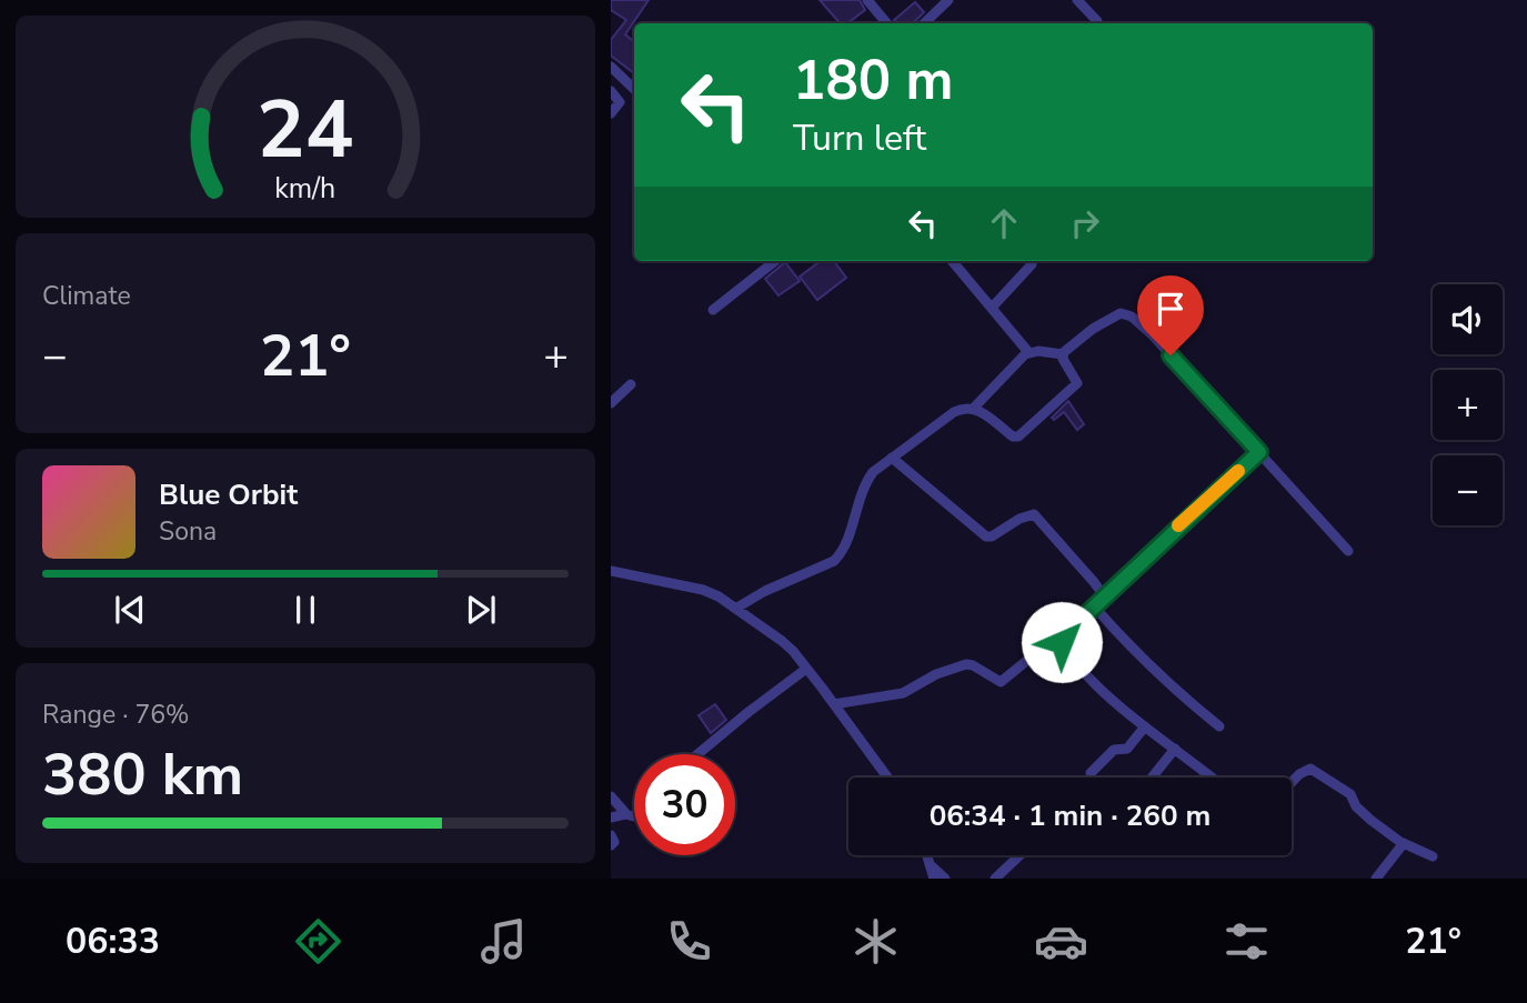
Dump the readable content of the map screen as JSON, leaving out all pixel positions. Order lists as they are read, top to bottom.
{
  "page": {
    "turn": ["180 m", "Turn left"],
    "tile": [
      "Climate",
      ["Range · 76%", "380 km"]
    ],
    "map_buttons": ["+", "−"],
    "heat": ["−", "21°", "+"],
    "song": ["Blue Orbit", "Sona"],
    "limit": "30",
    "trip": "06:34 · 1 min · 260 m",
    "tabs": ["06:33", "21°"],
    "gauge": ["24", "km/h"]
  }
}
